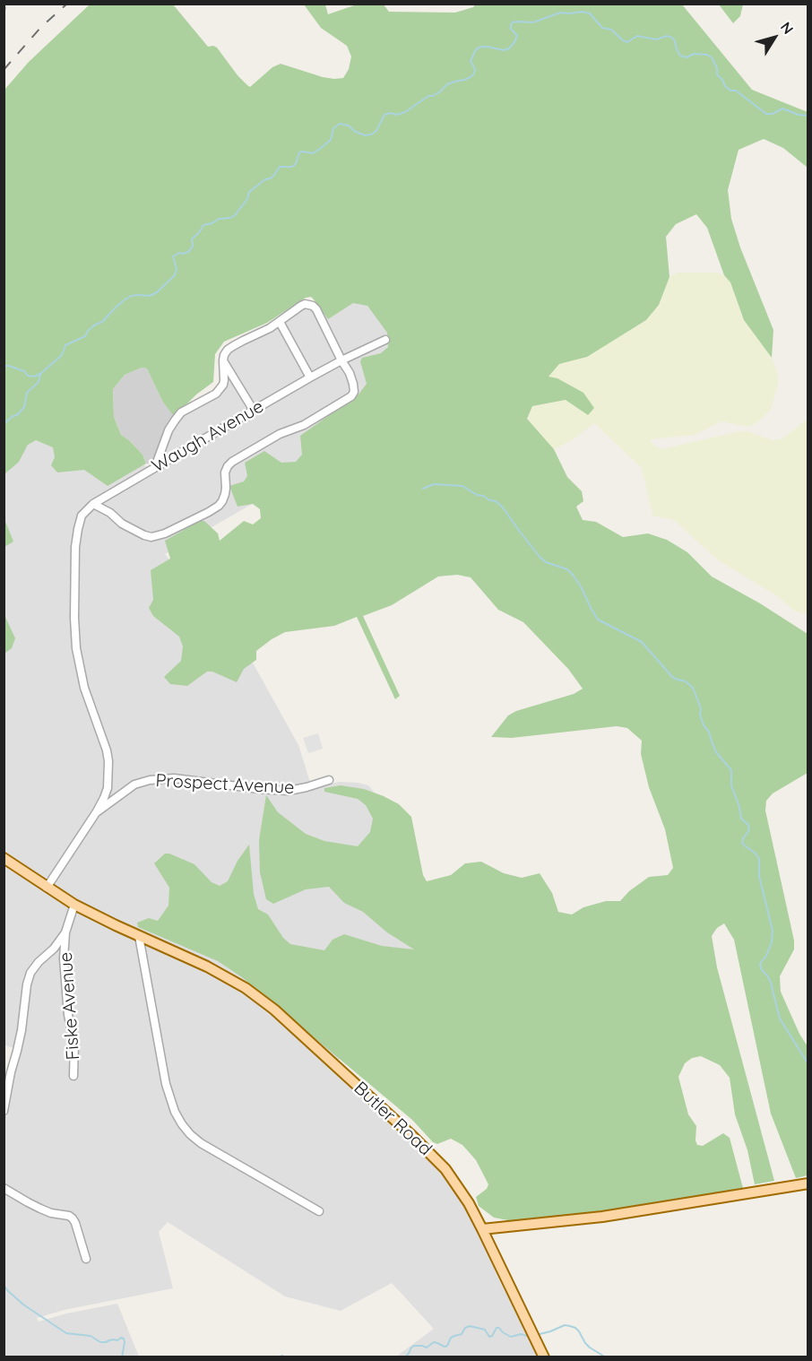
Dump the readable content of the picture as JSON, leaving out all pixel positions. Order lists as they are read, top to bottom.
{
  "streets": {
    "main road": ["Butler Road"],
    "street": ["Waugh Avenue", "Prospect Avenue", "Fiske Avenue"]
  },
  "crossings": [
    ["Waugh Avenue", "Prospect Avenue"],
    ["Fiske Avenue", "Butler Road"]
  ],
  "north": "top right"
}
